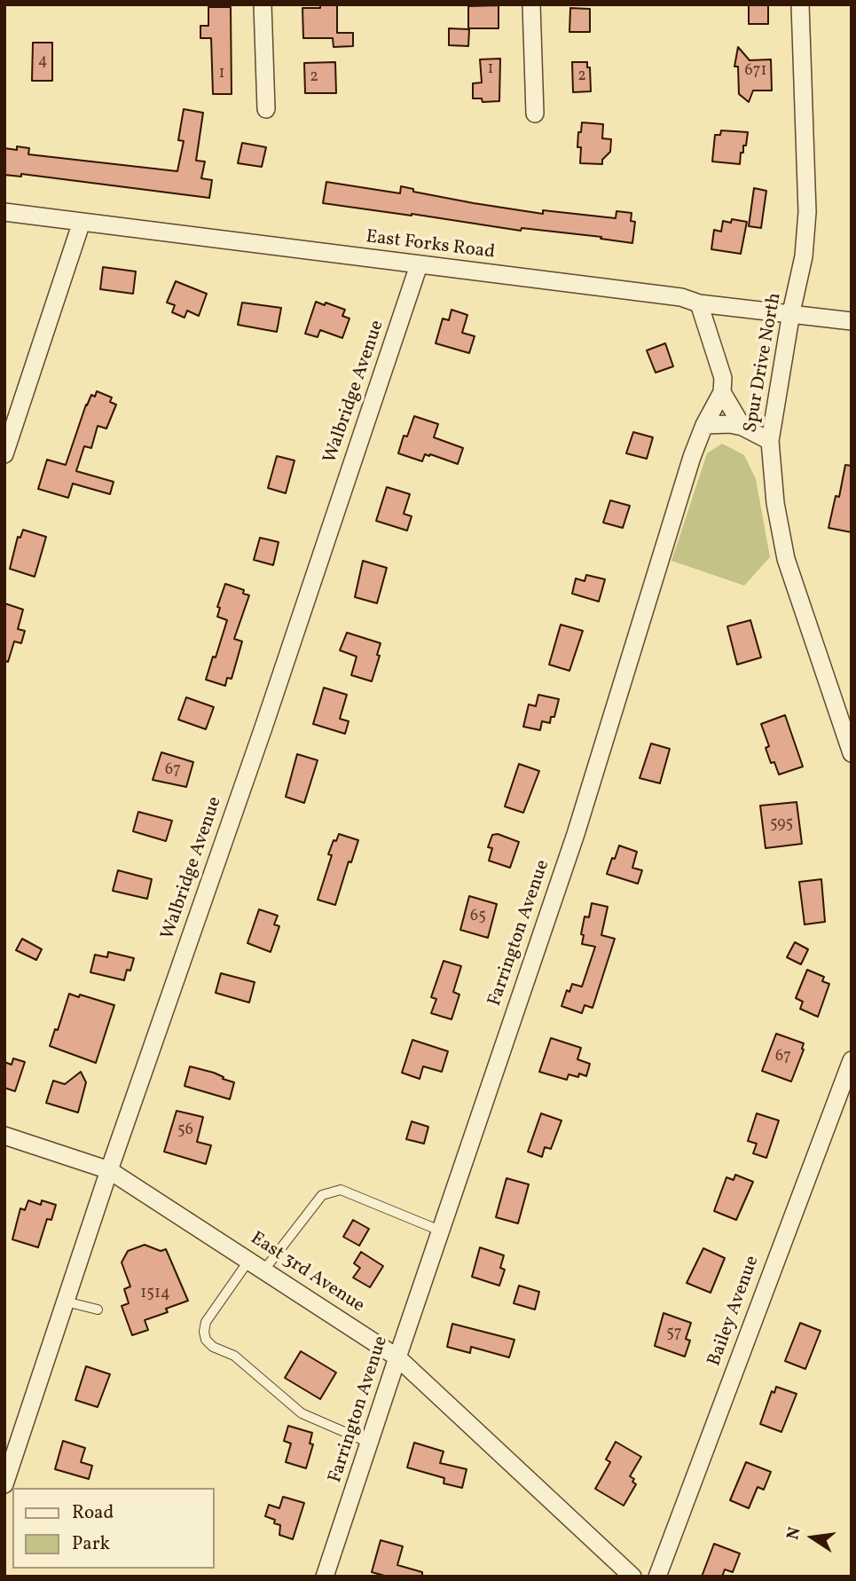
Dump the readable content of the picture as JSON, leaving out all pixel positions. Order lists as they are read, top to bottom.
{
  "streets": {
    "street": [
      "East Forks Road",
      "Spur Drive North",
      "Walbridge Avenue",
      "Farrington Avenue",
      "East 3rd Avenue",
      "Bailey Avenue"
    ]
  },
  "crossings": [
    ["East Forks Road", "Spur Drive North"],
    ["East Forks Road", "Walbridge Avenue"],
    ["Walbridge Avenue", "East 3rd Avenue"],
    ["Farrington Avenue", "East 3rd Avenue"]
  ],
  "house_numbers": [
    "4",
    "1",
    "671",
    "1",
    "2",
    "2",
    "67",
    "595",
    "65",
    "67",
    "56",
    "1514",
    "57"
  ],
  "legend": ["Road", "Park"],
  "north": "left"
}
